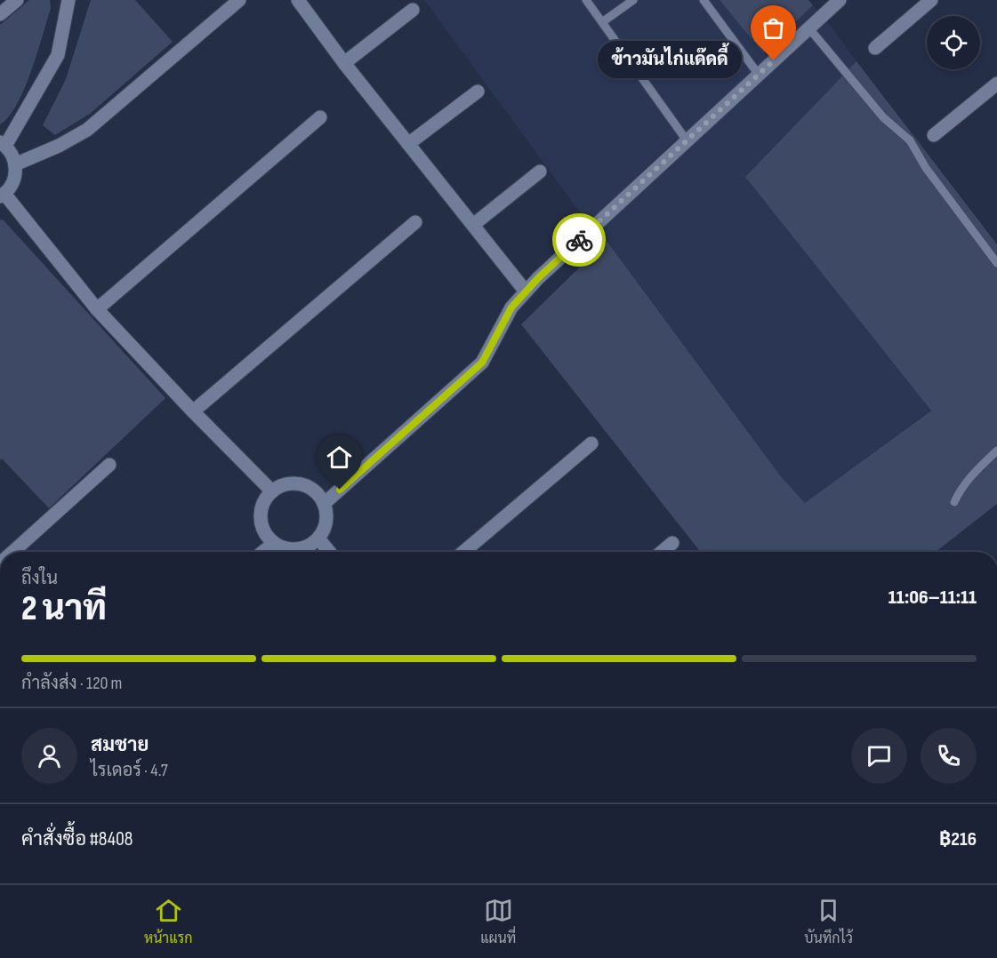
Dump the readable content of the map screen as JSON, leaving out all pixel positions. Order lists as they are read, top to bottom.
{
  "places": ["ข้าวมันไก่แด๊ดดี้"],
  "page": {
    "bubble": "ข้าวมันไก่แด๊ดดี้",
    "heading": ["2 นาที", "ถึงใน", "11:06–11:11"],
    "panel": [
      "สมชาย",
      "ไรเดอร์ · 4.7",
      "คำสั่งซื้อ #8408",
      "฿216"
    ],
    "bar": "กำลังส่ง · 120 m",
    "tabs": ["หน้าแรก", "แผนที่", "บันทึกไว้"]
  }
}
